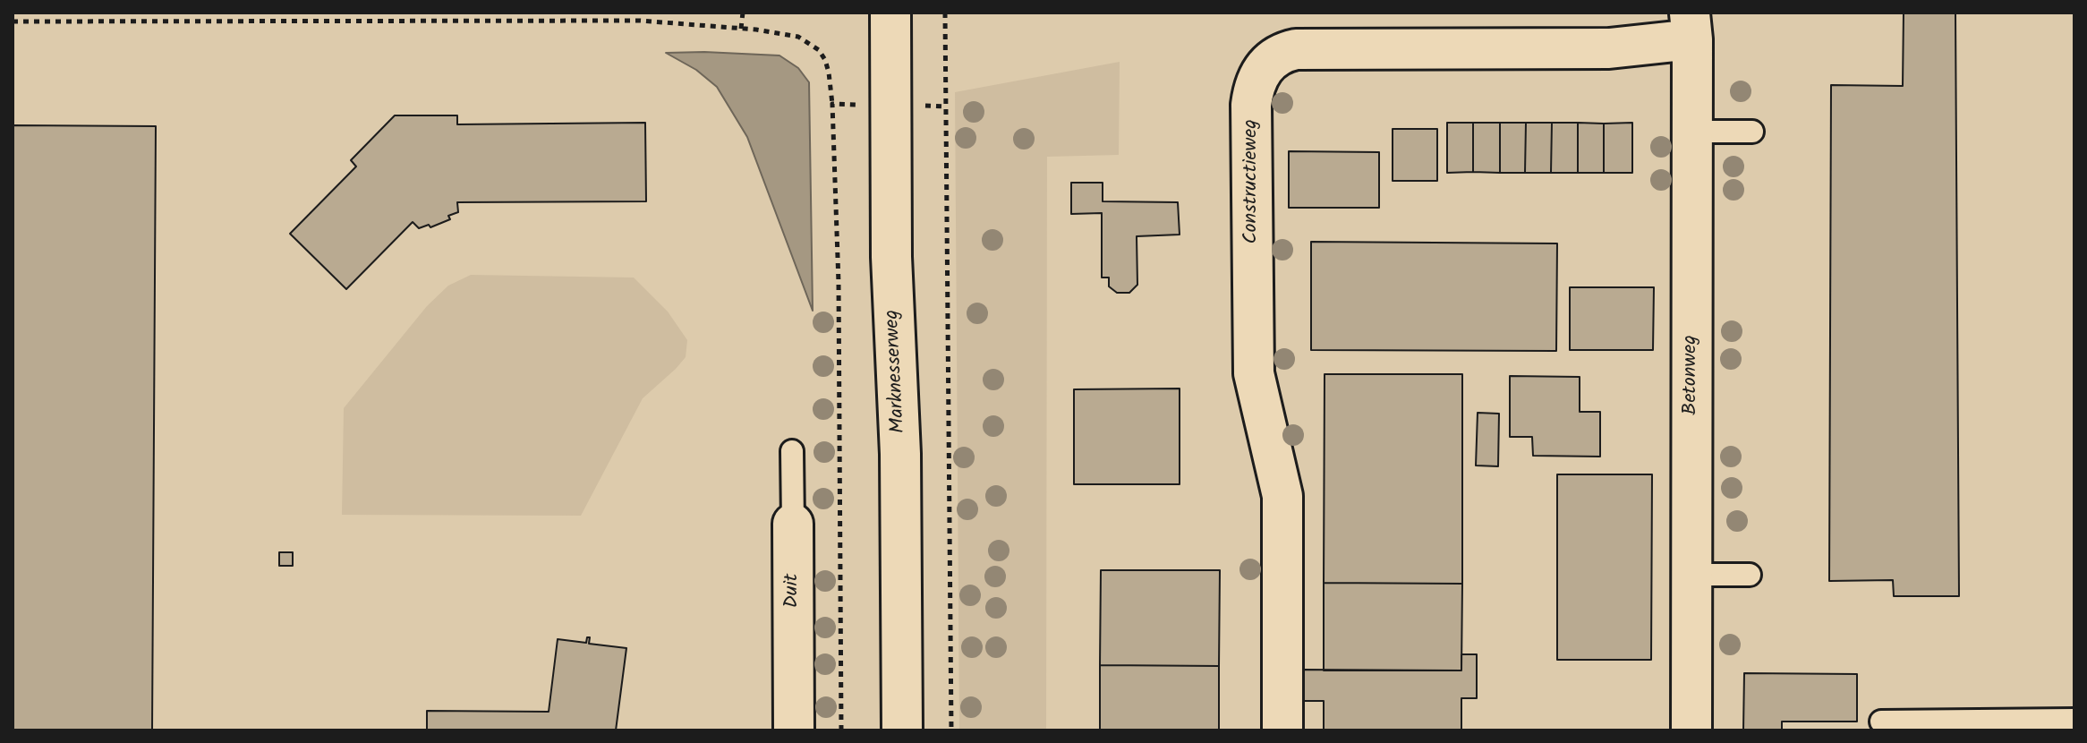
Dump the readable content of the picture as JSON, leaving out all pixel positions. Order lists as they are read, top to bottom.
{
  "streets": {
    "street": [
      "Constructieweg",
      "Marknesserweg",
      "Betonweg",
      "Duit"
    ]
  },
  "crossings": [
    ["Constructieweg", "Betonweg"]
  ]
}
